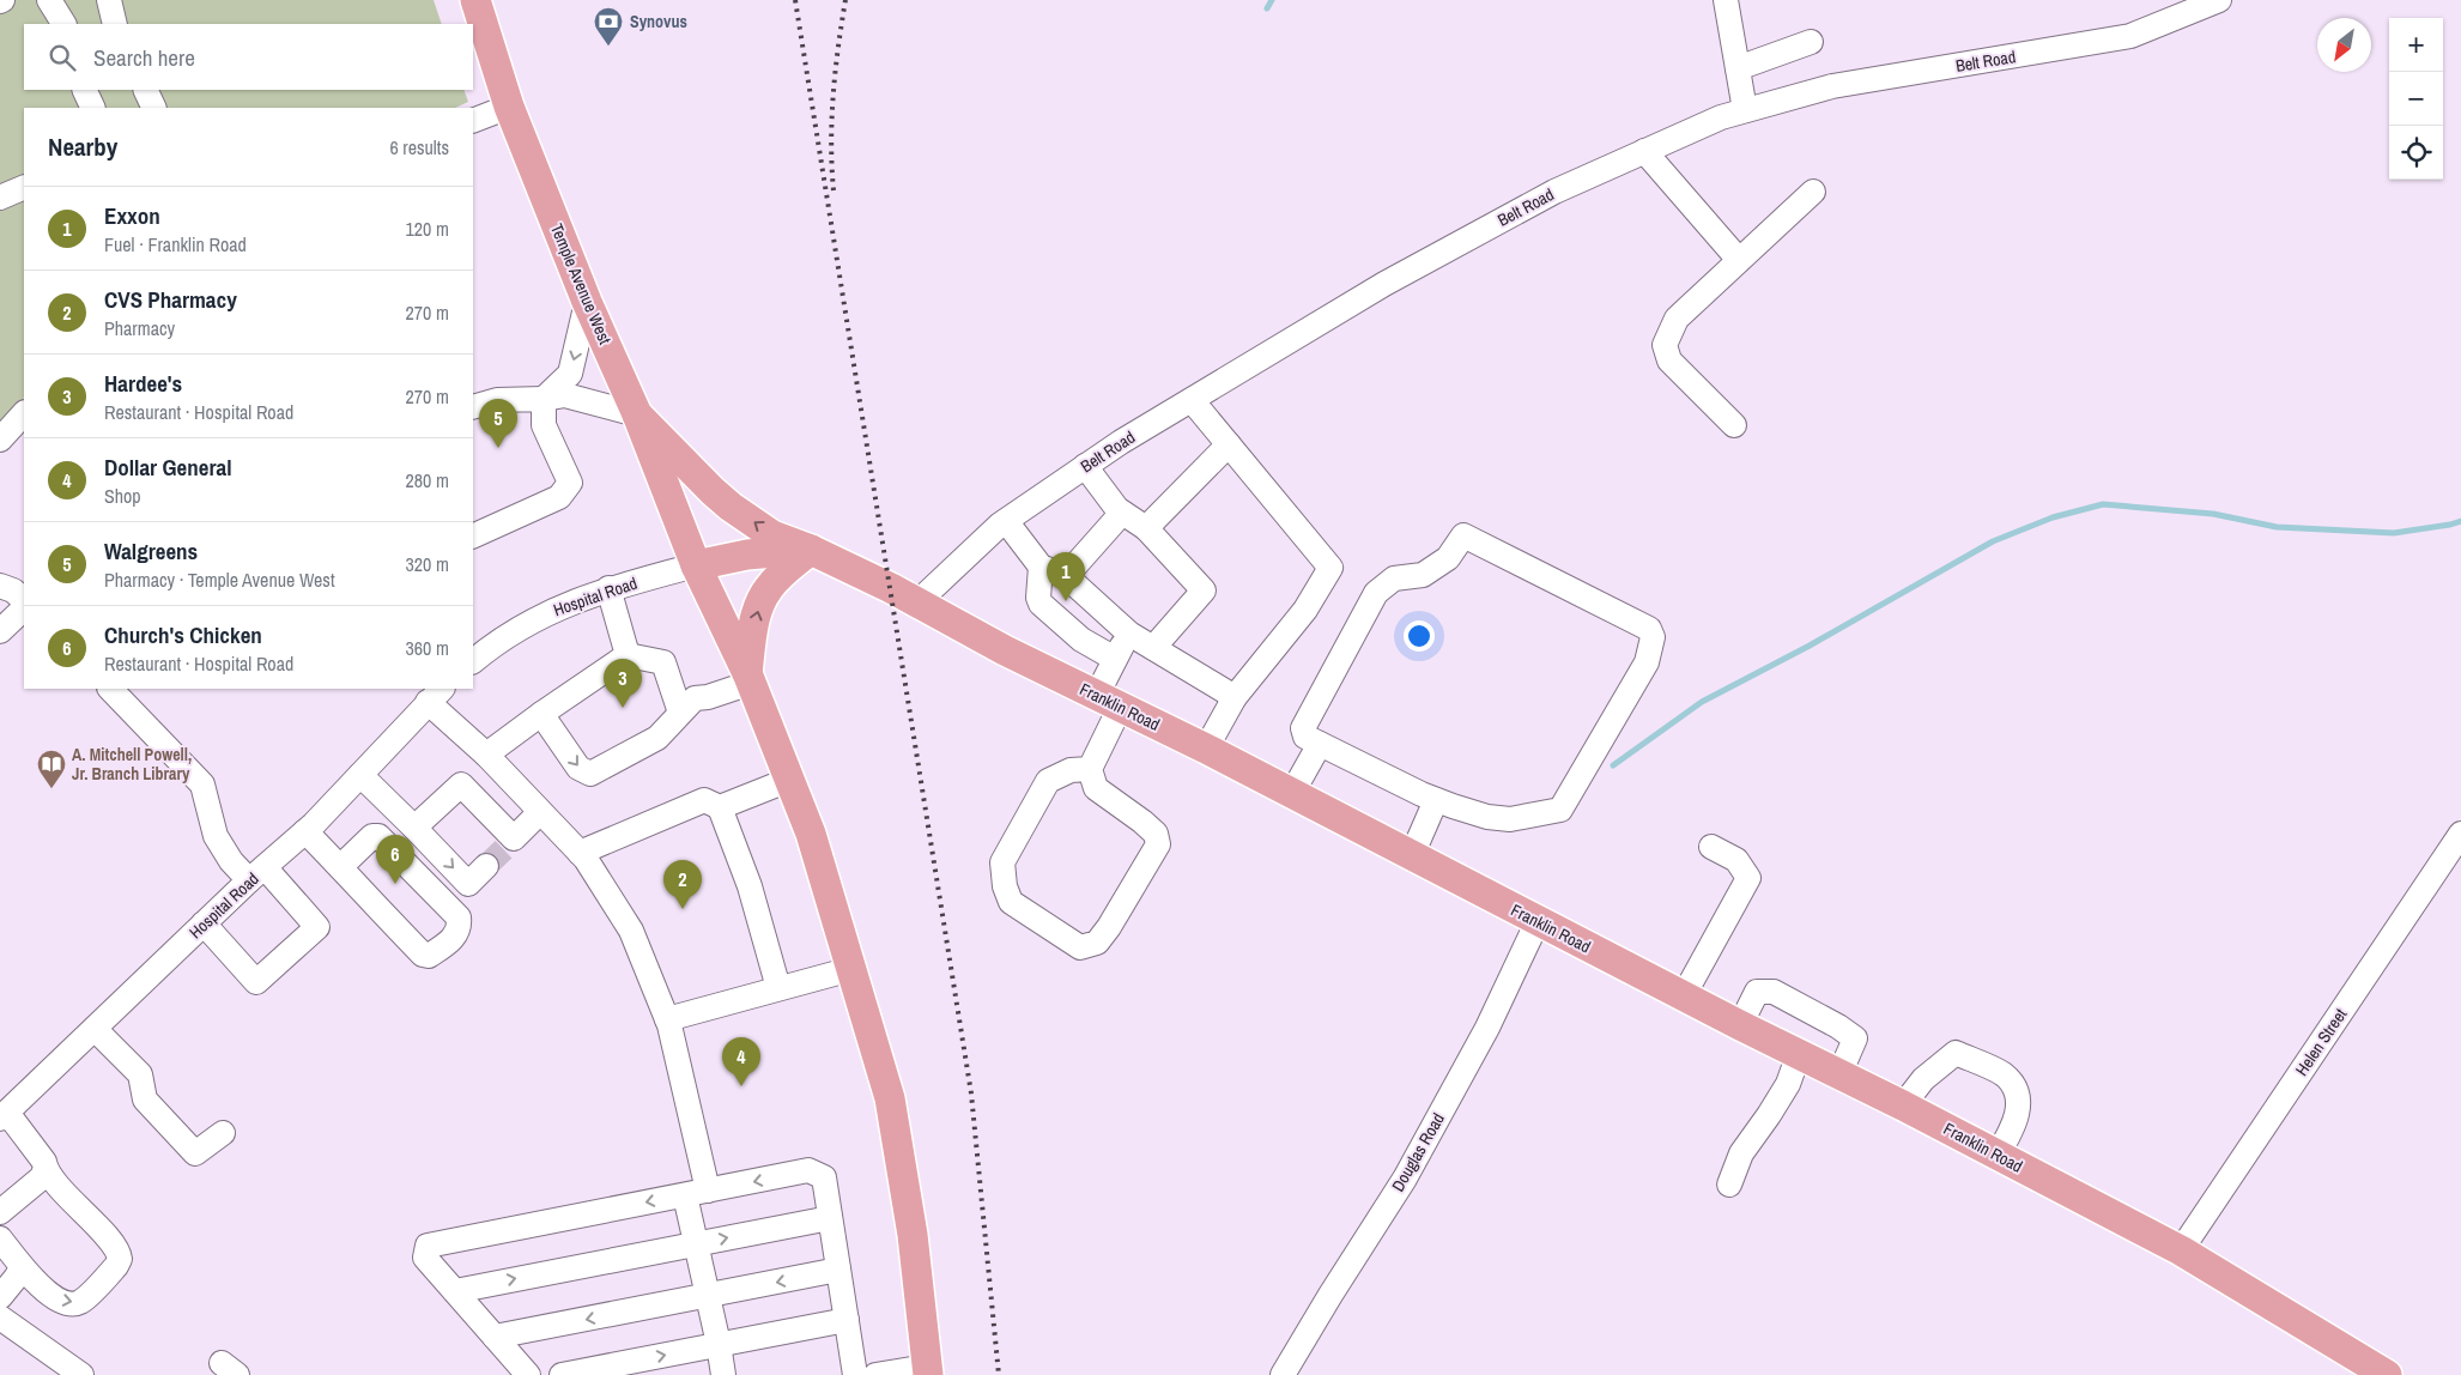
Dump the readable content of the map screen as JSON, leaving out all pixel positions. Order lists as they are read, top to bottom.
{
  "streets": {
    "main road": ["Temple Avenue West", "Franklin Road"],
    "street": [
      "Belt Road",
      "Hospital Road",
      "Helen Street",
      "Douglas Road"
    ]
  },
  "crossings": [
    ["Belt Road", "Franklin Road"],
    ["Temple Avenue West", "Hospital Road"],
    ["Temple Avenue West", "Franklin Road"],
    ["Franklin Road", "Helen Street"],
    ["Franklin Road", "Douglas Road"]
  ],
  "places": {
    "bank": ["Synovus"],
    "library": ["A. Mitchell Powell, Jr. Branch Library"]
  },
  "north": "bottom left",
  "page": {
    "map_buttons": ["+", "−"],
    "search": "Search here",
    "heading": ["Nearby", "6 results"],
    "list": [
      {
        "mark": "1",
        "name": "Exxon",
        "note": "Fuel · Franklin Road",
        "value": "120 m"
      },
      {
        "mark": "2",
        "name": "CVS Pharmacy",
        "note": "Pharmacy",
        "value": "270 m"
      },
      {
        "mark": "3",
        "name": "Hardee's",
        "note": "Restaurant · Hospital Road",
        "value": "270 m"
      },
      {
        "mark": "4",
        "name": "Dollar General",
        "note": "Shop",
        "value": "280 m"
      },
      {
        "mark": "5",
        "name": "Walgreens",
        "note": "Pharmacy · Temple Avenue West",
        "value": "320 m"
      },
      {
        "mark": "6",
        "name": "Church's Chicken",
        "note": "Restaurant · Hospital Road",
        "value": "360 m"
      }
    ],
    "pins": [
      "5",
      "1",
      "3",
      "6",
      "2",
      "4"
    ]
  }
}
